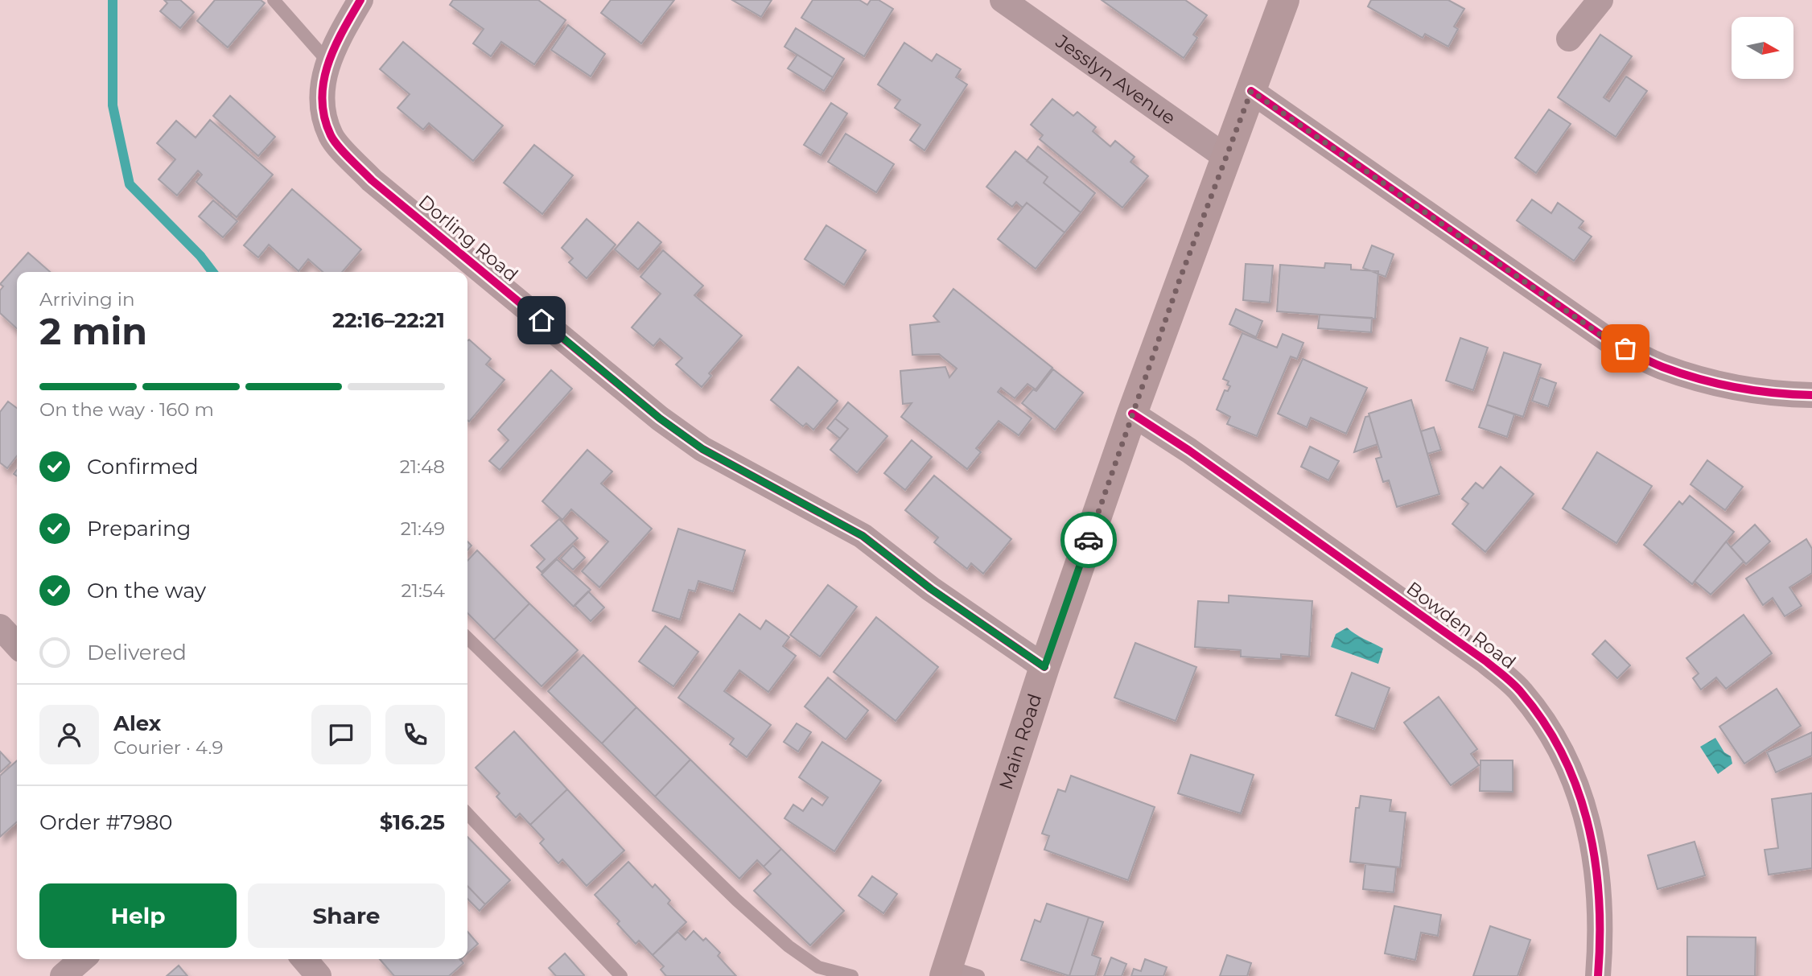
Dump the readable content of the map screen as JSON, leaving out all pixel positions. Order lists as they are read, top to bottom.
{
  "streets": {
    "main road": ["Main Road"],
    "street": ["Jesslyn Avenue", "Dorling Road", "Bowden Road"]
  },
  "crossings": [
    ["Jesslyn Avenue", "Main Road"],
    ["Dorling Road", "Main Road"],
    ["Bowden Road", "Main Road"]
  ],
  "north": "right",
  "page": {
    "heading": ["2 min", "Arriving in", "22:16–22:21"],
    "panel": [
      "Alex",
      "Courier · 4.9",
      "Order #7980",
      "$16.25"
    ],
    "bar": "On the way · 160 m",
    "list": [
      ["Confirmed", "21:48"],
      ["Preparing", "21:49"],
      ["On the way", "21:54"],
      "Delivered"
    ],
    "buttons": ["Help", "Share"]
  }
}
